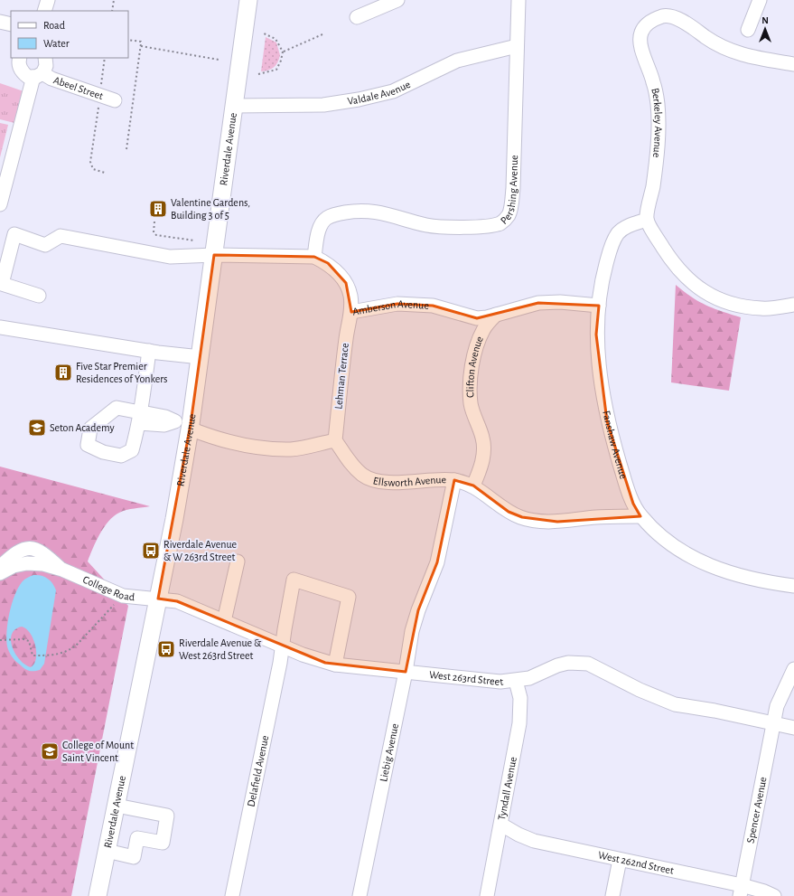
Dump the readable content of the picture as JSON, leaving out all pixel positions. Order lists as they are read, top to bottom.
{
  "streets": {
    "main road": ["Riverdale Avenue"],
    "street": [
      "Abeel Street",
      "Valdale Avenue",
      "Berkeley Avenue",
      "Pershing Avenue",
      "Amberson Avenue",
      "Clifton Avenue",
      "Lehman Terrace",
      "Fanshaw Avenue",
      "Ellsworth Avenue",
      "College Road",
      "West 263rd Street",
      "Liebig Avenue",
      "Delafield Avenue",
      "Tyndall Avenue",
      "Spencer Avenue",
      "West 262nd Street"
    ]
  },
  "crossings": [
    ["Valdale Avenue", "Riverdale Avenue"],
    ["Valdale Avenue", "Pershing Avenue"],
    ["Berkeley Avenue", "Fanshaw Avenue"],
    ["Riverdale Avenue", "Amberson Avenue"],
    ["Riverdale Avenue", "College Road"],
    ["Riverdale Avenue", "West 263rd Street"],
    ["Pershing Avenue", "Amberson Avenue"],
    ["Amberson Avenue", "Clifton Avenue"],
    ["Amberson Avenue", "Lehman Terrace"],
    ["Amberson Avenue", "Fanshaw Avenue"],
    ["Clifton Avenue", "Ellsworth Avenue"],
    ["Lehman Terrace", "Ellsworth Avenue"],
    ["Fanshaw Avenue", "Ellsworth Avenue"],
    ["Ellsworth Avenue", "Liebig Avenue"],
    ["College Road", "West 263rd Street"],
    ["West 263rd Street", "Liebig Avenue"],
    ["West 263rd Street", "Delafield Avenue"],
    ["West 263rd Street", "Tyndall Avenue"],
    ["West 263rd Street", "Spencer Avenue"],
    ["Tyndall Avenue", "West 262nd Street"],
    ["Spencer Avenue", "West 262nd Street"]
  ],
  "places": {
    "building": ["Valentine Gardens, Building 3 of 5", "Five Star Premier Residences of Yonkers"],
    "school or university": ["Seton Academy", "College of Mount Saint Vincent"],
    "bus stop": ["Riverdale Avenue & W 263rd Street", "Riverdale Avenue & West 263rd Street"]
  },
  "legend": ["Road", "Water"],
  "north": "top"
}
